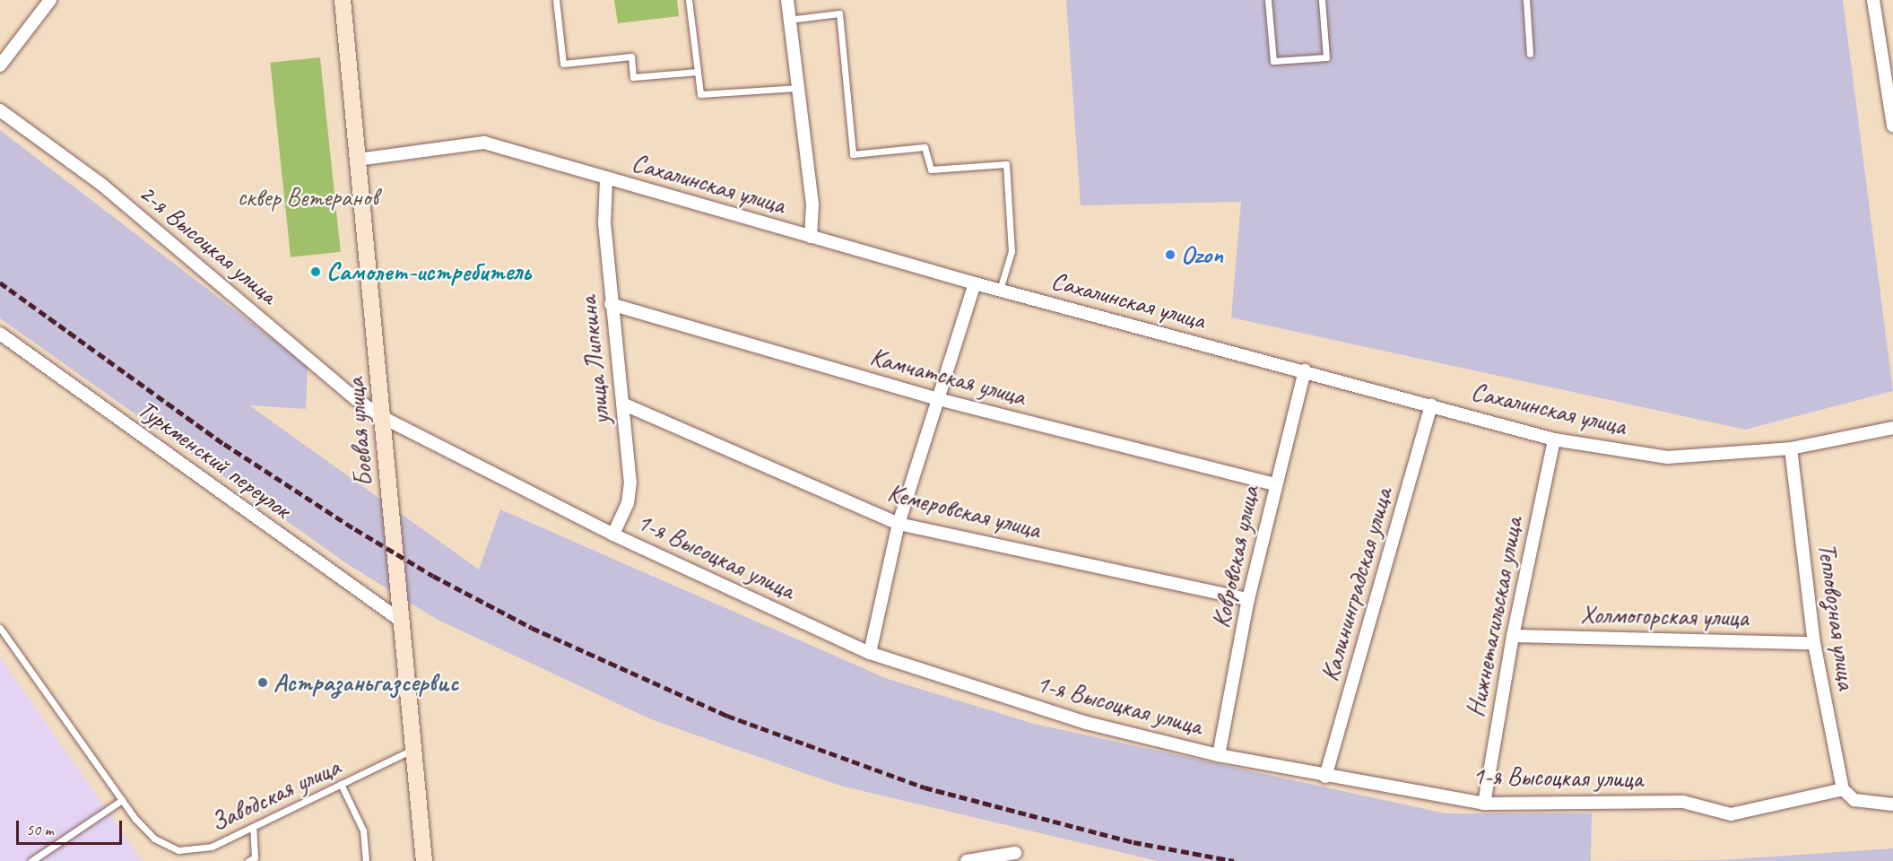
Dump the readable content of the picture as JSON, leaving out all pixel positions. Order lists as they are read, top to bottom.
{
  "streets": {
    "main road": ["Боевая улица"],
    "street": [
      "Сахалинская улица",
      "2-я Высоцкая улица",
      "улица Липкина",
      "Камчатская улица",
      "Туркменский переулок",
      "Кемеровская улица",
      "1-я Высоцкая улица",
      "Ковровская улица",
      "Калининградская улица",
      "Холмогорская улица",
      "Тепловозная улица",
      "Нижнетагильская улица"
    ],
    "lane": ["Заводская улица"]
  },
  "crossings": [
    ["Сахалинская улица", "улица Липкина"],
    ["Сахалинская улица", "Боевая улица"],
    ["Сахалинская улица", "Ковровская улица"],
    ["Сахалинская улица", "Калининградская улица"],
    ["Сахалинская улица", "Тепловозная улица"],
    ["Сахалинская улица", "Нижнетагильская улица"],
    ["2-я Высоцкая улица", "Боевая улица"],
    ["2-я Высоцкая улица", "1-я Высоцкая улица"],
    ["улица Липкина", "Камчатская улица"],
    ["улица Липкина", "Кемеровская улица"],
    ["улица Липкина", "1-я Высоцкая улица"],
    ["Камчатская улица", "Ковровская улица"],
    ["Боевая улица", "Туркменский переулок"],
    ["Боевая улица", "1-я Высоцкая улица"],
    ["Боевая улица", "Заводская улица"],
    ["Кемеровская улица", "Ковровская улица"],
    ["1-я Высоцкая улица", "Ковровская улица"],
    ["1-я Высоцкая улица", "Калининградская улица"],
    ["1-я Высоцкая улица", "Тепловозная улица"],
    ["1-я Высоцкая улица", "Нижнетагильская улица"],
    ["Холмогорская улица", "Тепловозная улица"],
    ["Холмогорская улица", "Нижнетагильская улица"]
  ],
  "parks": ["сквер Ветеранов"],
  "places": ["Ozon", "Самолет-истребитель", "Астразаньгазсервис"],
  "scale_bar": "50 m"
}
